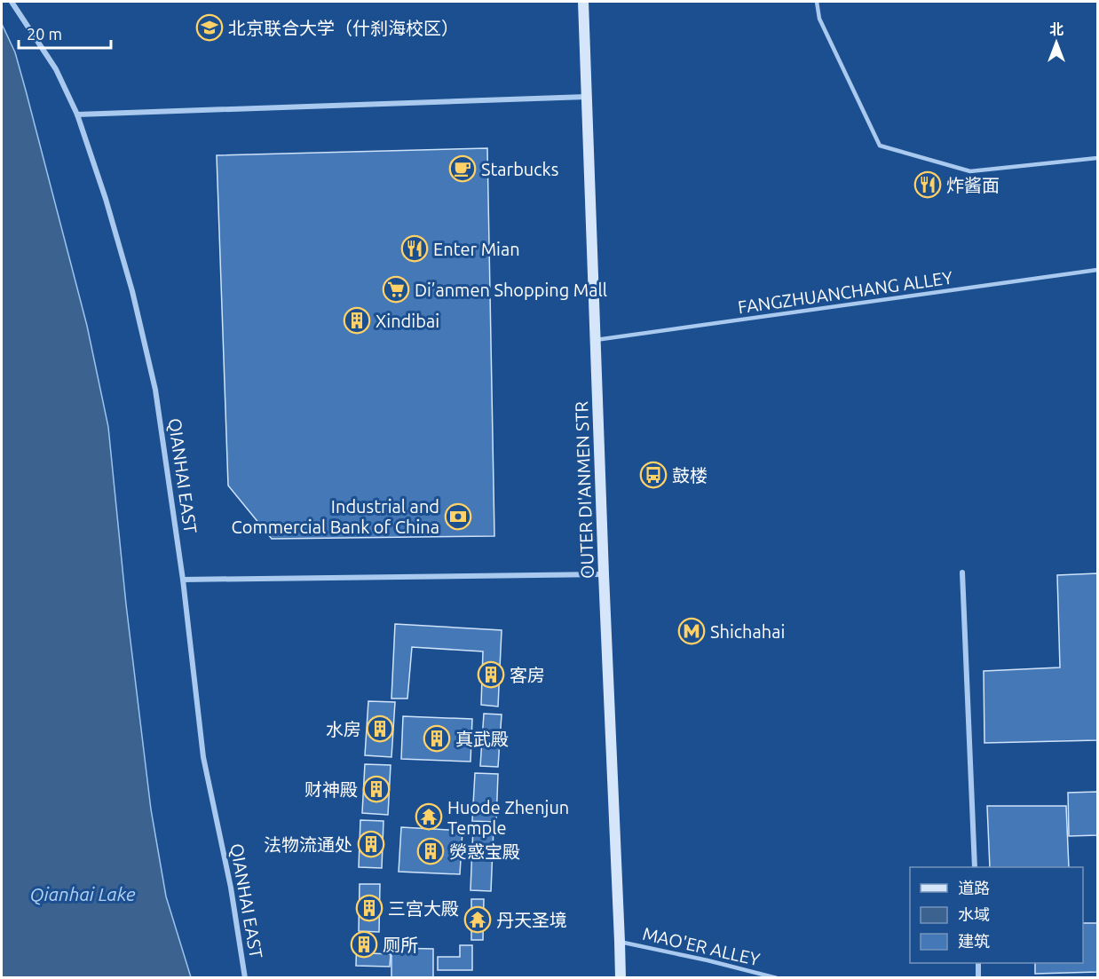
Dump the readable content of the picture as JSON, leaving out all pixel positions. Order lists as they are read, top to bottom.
{
  "streets": {
    "main road": ["OUTER DI'ANMEN STR"],
    "street": ["QIANHAI EAST"],
    "lane": ["FANGZHUANCHANG ALLEY", "MAO'ER ALLEY"]
  },
  "crossings": [
    ["FANGZHUANCHANG ALLEY", "OUTER DI'ANMEN STR"],
    ["OUTER DI'ANMEN STR", "MAO'ER ALLEY"]
  ],
  "water": ["Qianhai Lake"],
  "places": {
    "school or university": ["北京联合大学（什刹海校区）"],
    "cafe": ["Starbucks"],
    "restaurant": ["炸酱面", "Enter Mian"],
    "supermarket": ["Di’anmen Shopping Mall"],
    "building": [
      "Xindibai",
      "客房",
      "水房",
      "真武殿",
      "财神殿",
      "法物流通处",
      "熒惑宝殿",
      "三宫大殿",
      "厕所"
    ],
    "bus stop": ["鼓楼"],
    "bank": ["Industrial and Commercial Bank of China"],
    "metro station": ["Shichahai"],
    "temple": ["Huode Zhenjun Temple", "丹天圣境"]
  },
  "legend": ["道路", "水域", "建筑"],
  "scale_bar": "20 m",
  "north": "top"
}
